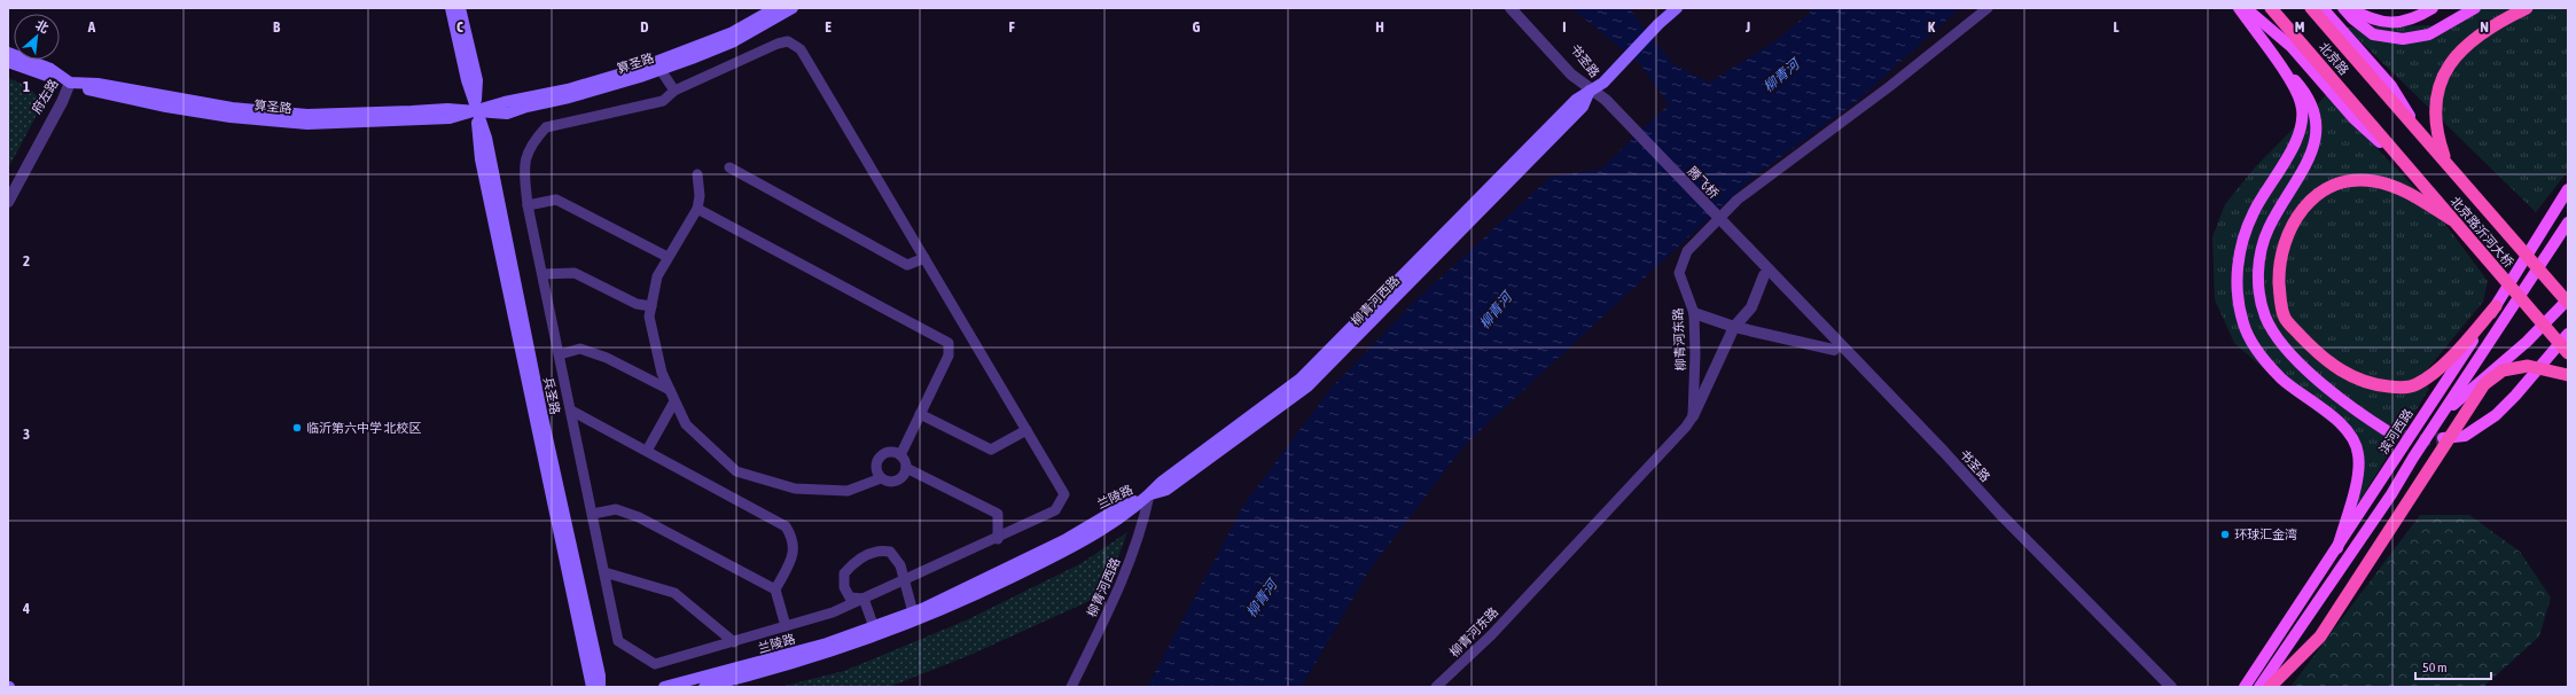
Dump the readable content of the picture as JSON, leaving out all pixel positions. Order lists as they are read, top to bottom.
{
  "streets": {
    "highway": ["北京路", "北京路沂河大桥"],
    "main road": [
      "算圣路",
      "柳青河西路",
      "兵圣路",
      "滨河西路",
      "兰陵路"
    ],
    "street": [
      "书圣路",
      "府左路",
      "腾飞桥",
      "柳青河东路"
    ]
  },
  "crossings": [
    ["北京路", "北京路沂河大桥"],
    ["书圣路", "腾飞桥"],
    ["书圣路", "柳青河西路"],
    ["算圣路", "府左路"],
    ["算圣路", "兵圣路"],
    ["柳青河西路", "兰陵路"]
  ],
  "water": ["柳青河"],
  "places": ["临沂第六中学 北校区", "环球汇金湾"],
  "scale_bar": "50 m",
  "north": "top right",
  "grid": {
    "columns": [
      "A",
      "B",
      "C",
      "D",
      "E",
      "F",
      "G",
      "H",
      "I",
      "J",
      "K",
      "L",
      "M",
      "N"
    ],
    "rows": [
      "1",
      "2",
      "3",
      "4"
    ]
  }
}
